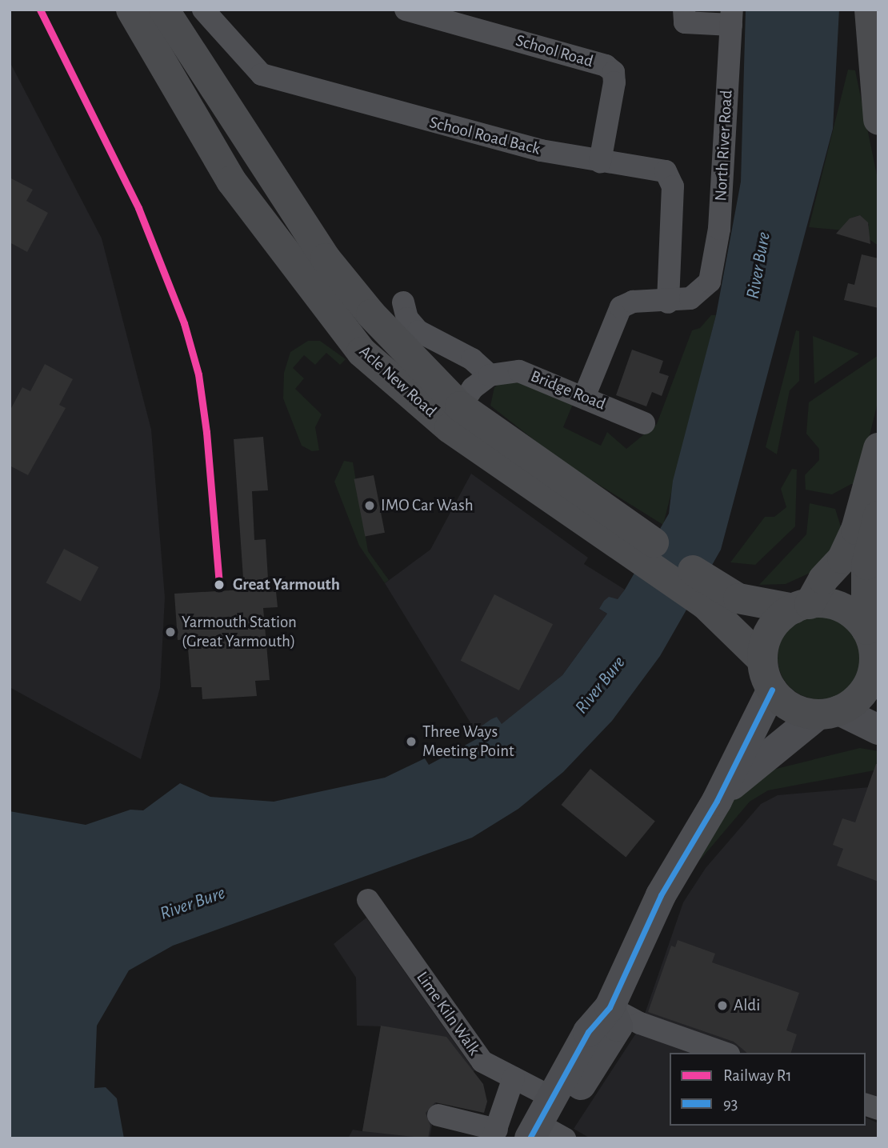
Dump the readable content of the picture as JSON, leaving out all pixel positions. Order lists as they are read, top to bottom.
{
  "streets": {
    "main road": ["Acle New Road"],
    "street": [
      "School Road",
      "School Road Back",
      "North River Road",
      "Bridge Road",
      "Lime Kiln Walk"
    ]
  },
  "crossings": [
    ["School Road", "School Road Back"],
    ["School Road Back", "North River Road"]
  ],
  "water": ["River Bure"],
  "places": [
    "IMO Car Wash",
    "Great Yarmouth",
    "Yarmouth Station (Great Yarmouth)",
    "Three Ways Meeting Point",
    "Aldi"
  ],
  "lines": ["rail line R1", "transit line 93"],
  "legend": ["Railway R1", "93"]
}
